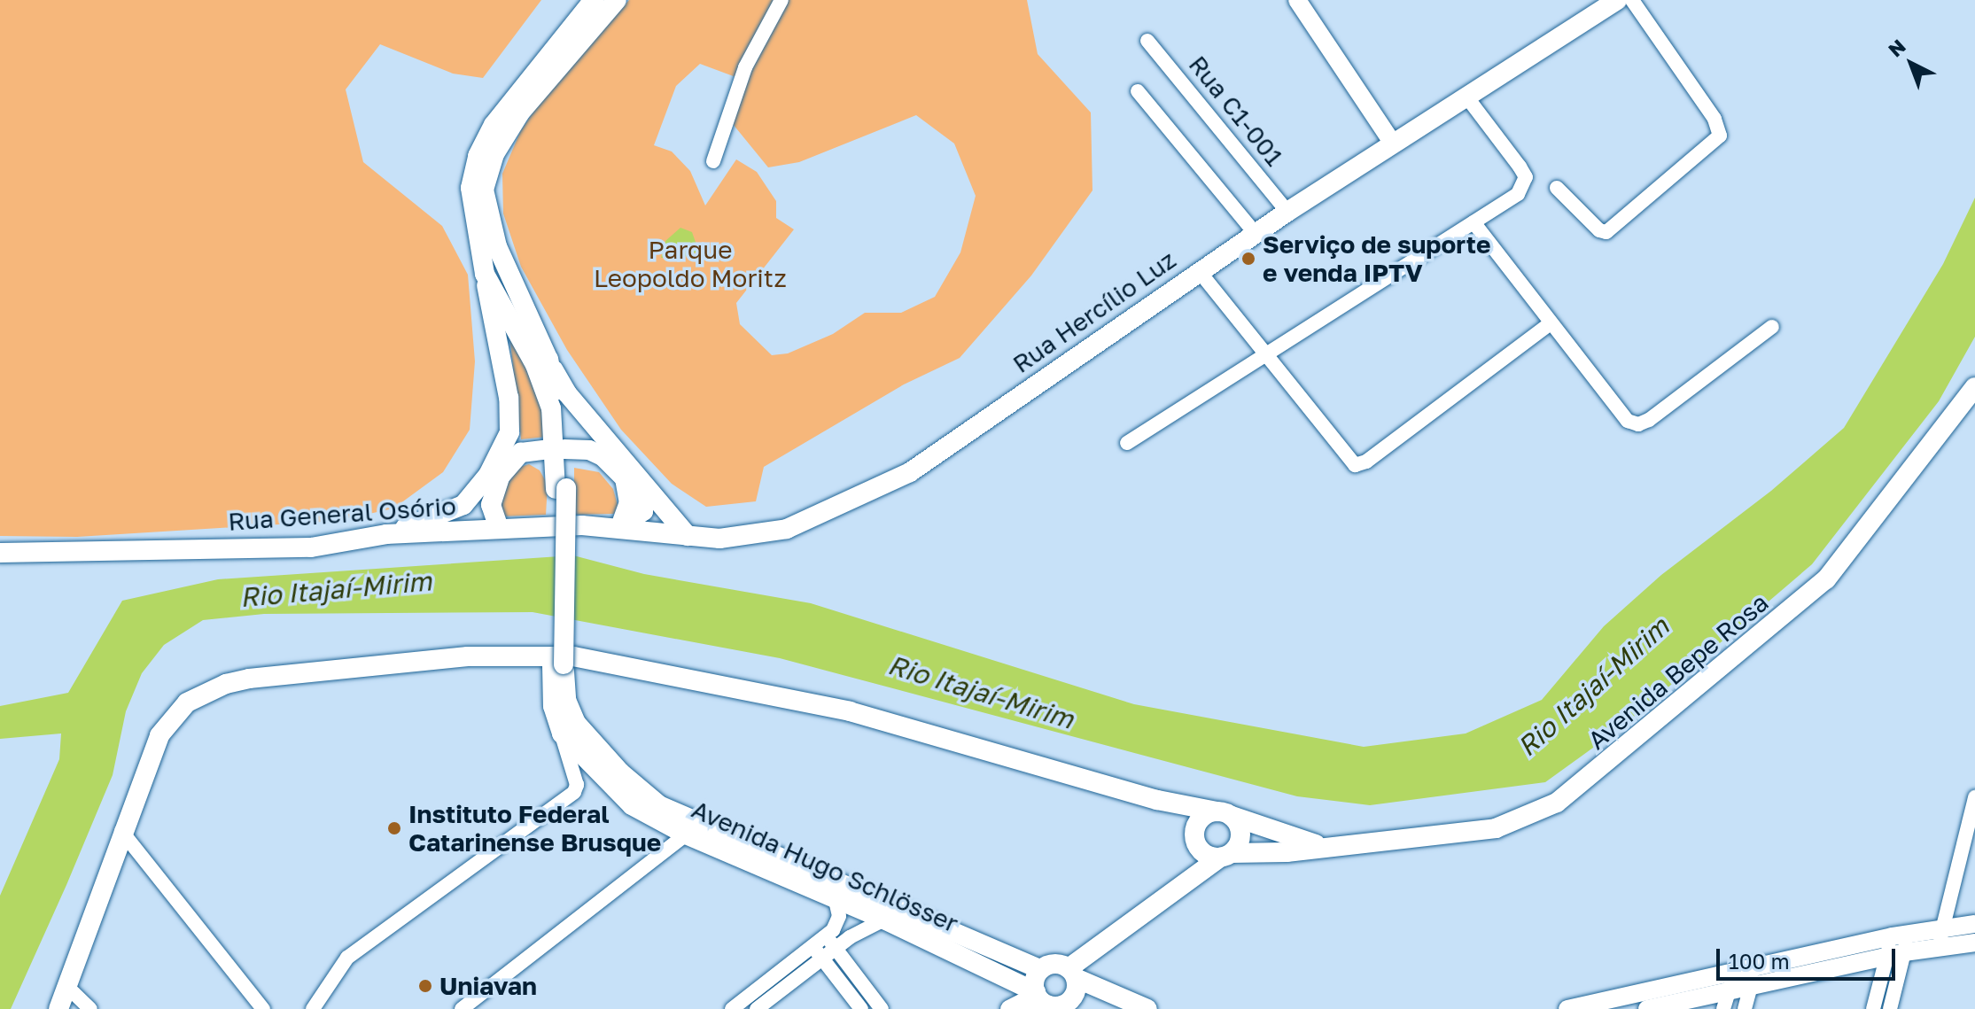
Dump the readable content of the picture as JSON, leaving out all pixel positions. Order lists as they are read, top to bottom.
{
  "streets": {
    "main road": [
      "Rua Hercílio Luz",
      "Rua General Osório",
      "Avenida Bepe Rosa",
      "Avenida Hugo Schlösser"
    ],
    "street": ["Rua C1-001"]
  },
  "crossings": [
    ["Rua C1-001", "Rua Hercílio Luz"],
    ["Rua Hercílio Luz", "Rua General Osório"]
  ],
  "water": ["Rio Itajaí-Mirim"],
  "parks": ["Parque Leopoldo Moritz"],
  "places": ["Serviço de suporte e venda IPTV", "Instituto Federal Catarinense Brusque", "Uniavan"],
  "scale_bar": "100 m",
  "north": "top left"
}
